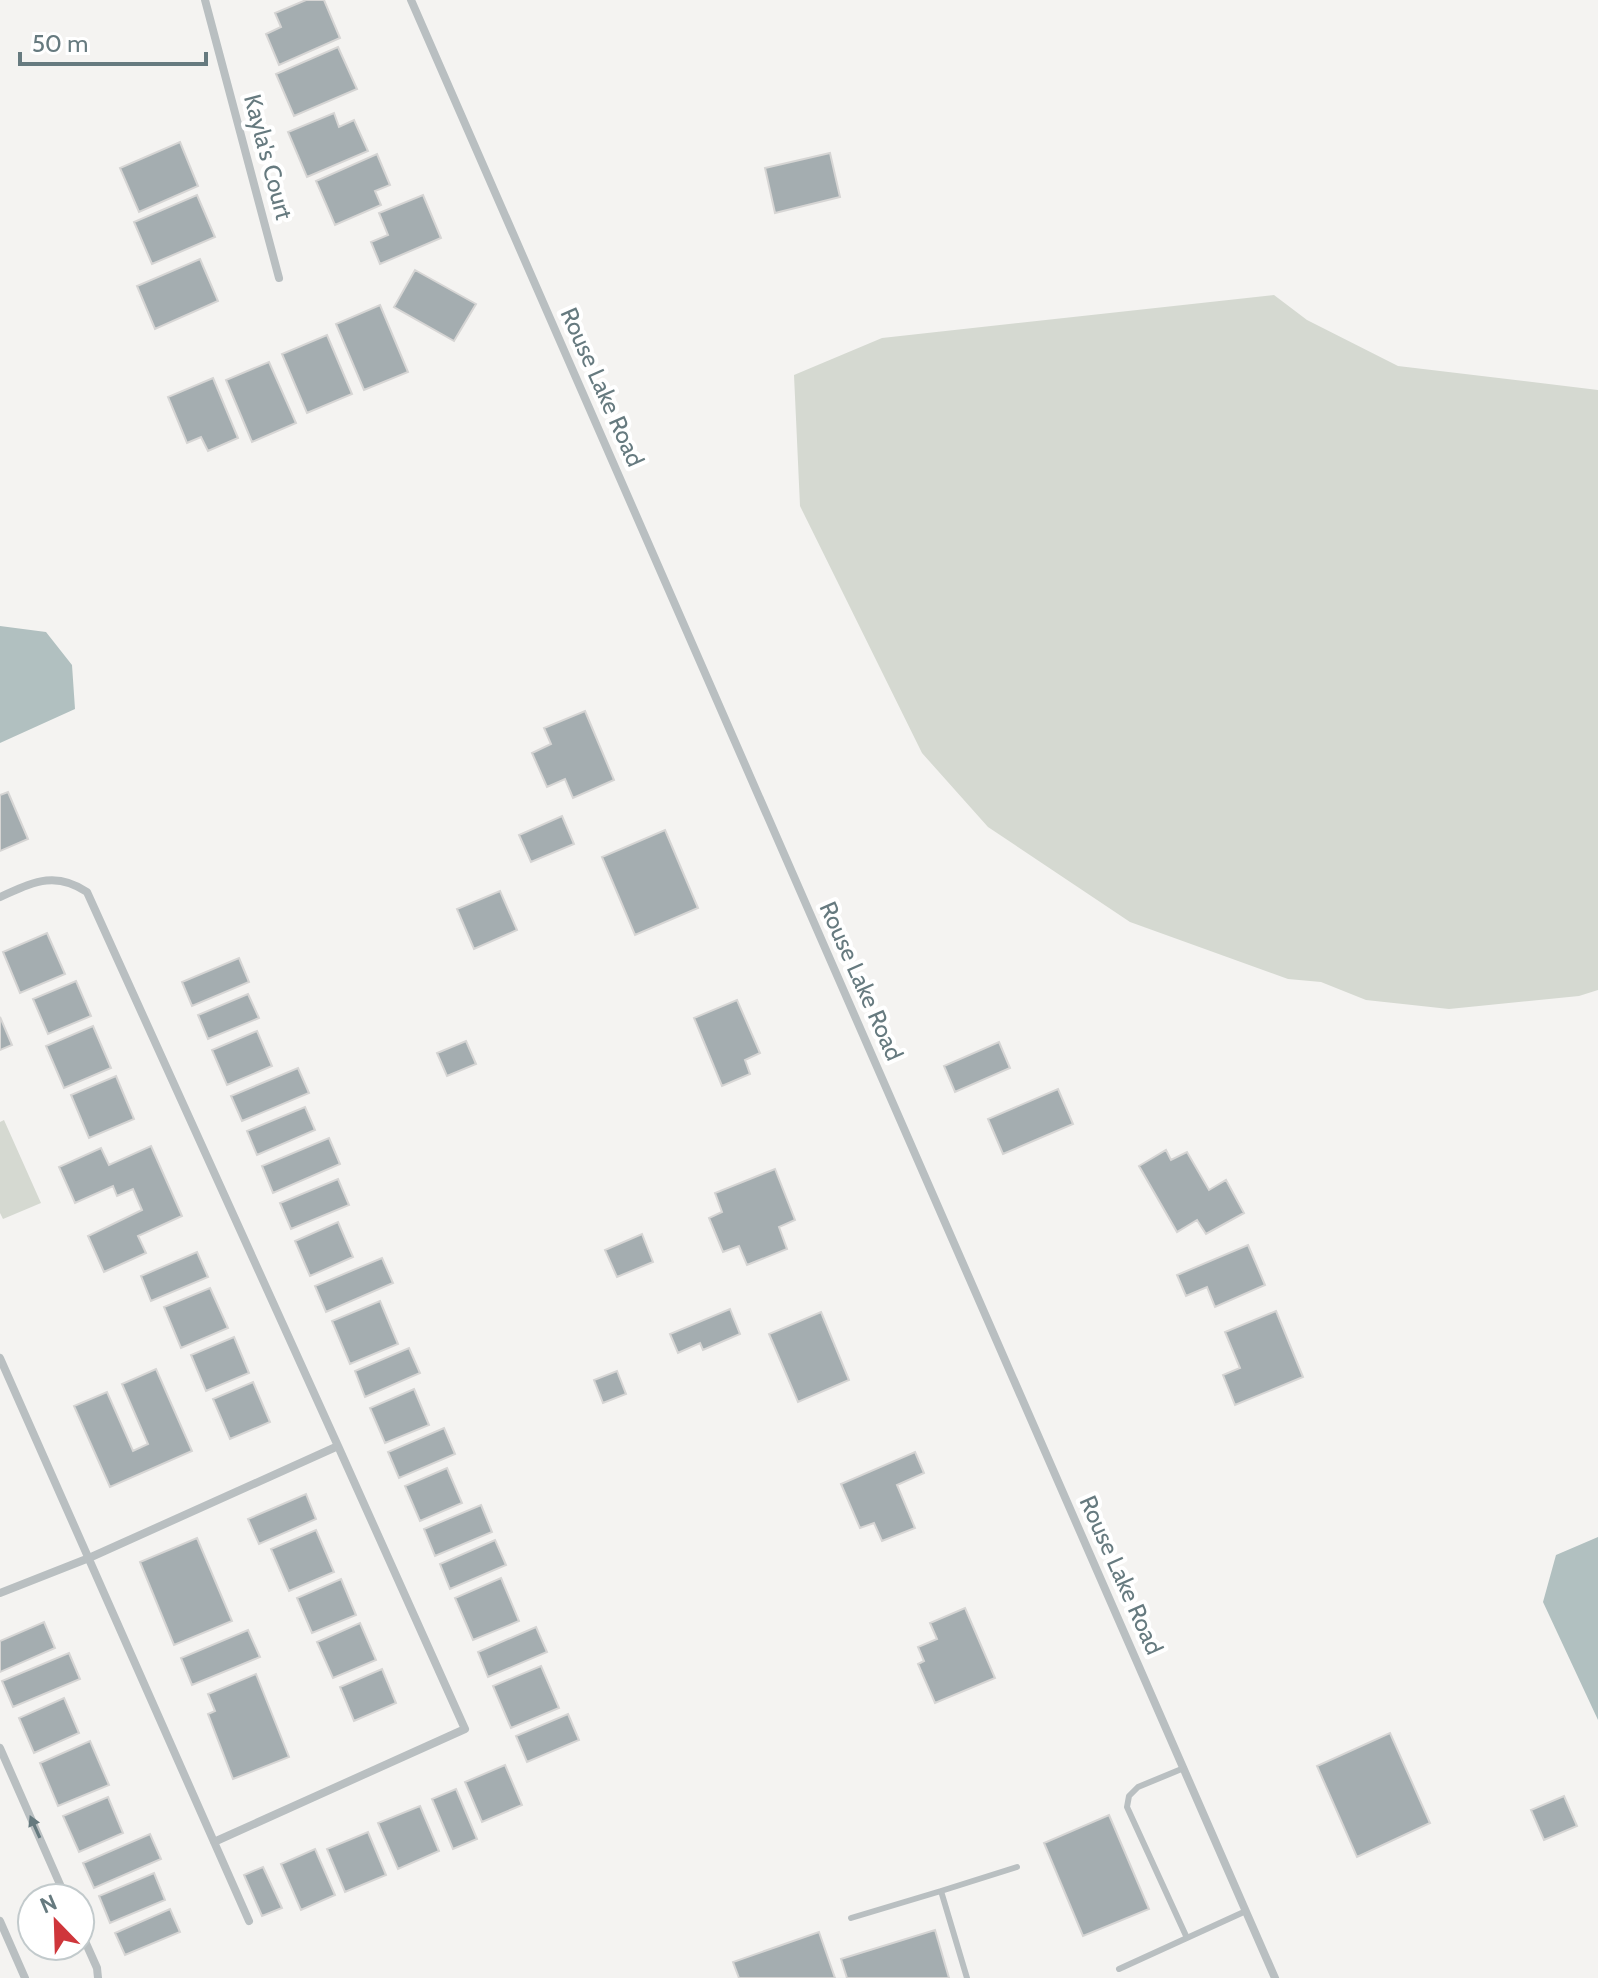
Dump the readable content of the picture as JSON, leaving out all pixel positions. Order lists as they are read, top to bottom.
{
  "streets": {
    "street": ["Kayla's Court", "Rouse Lake Road"]
  },
  "scale_bar": "50 m",
  "north": "top left"
}
